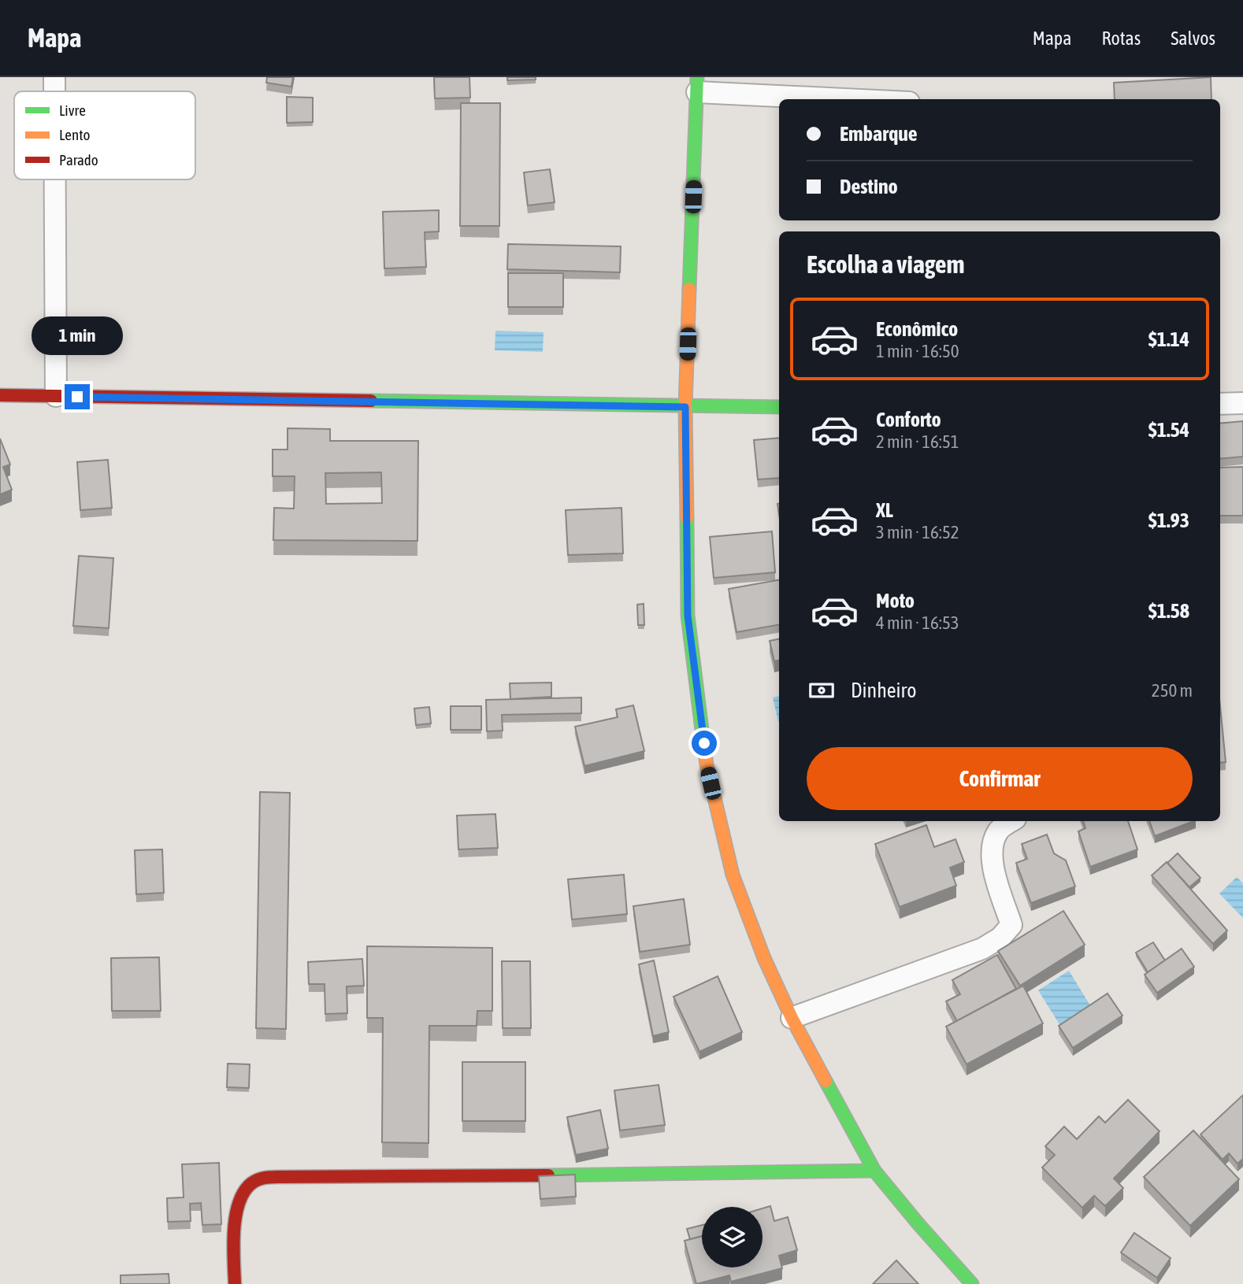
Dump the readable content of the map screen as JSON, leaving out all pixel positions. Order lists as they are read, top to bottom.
{
  "legend": ["Livre", "Lento", "Parado"],
  "page": {
    "header": "Mapa",
    "nav": ["Mapa", "Rotas", "Salvos"],
    "banner": ["Embarque", "Destino"],
    "heading": "Escolha a viagem",
    "list": [
      {
        "name": "Econômico",
        "note": "1 min · 16:50",
        "value": "$1.14"
      },
      {
        "name": "Conforto",
        "note": "2 min · 16:51",
        "value": "$1.54"
      },
      {
        "name": "XL",
        "note": "3 min · 16:52",
        "value": "$1.93"
      },
      {
        "name": "Moto",
        "note": "4 min · 16:53",
        "value": "$1.58"
      }
    ],
    "bubble": "1 min",
    "pay": ["Dinheiro", "250 m"],
    "buttons": "Confirmar"
  }
}
